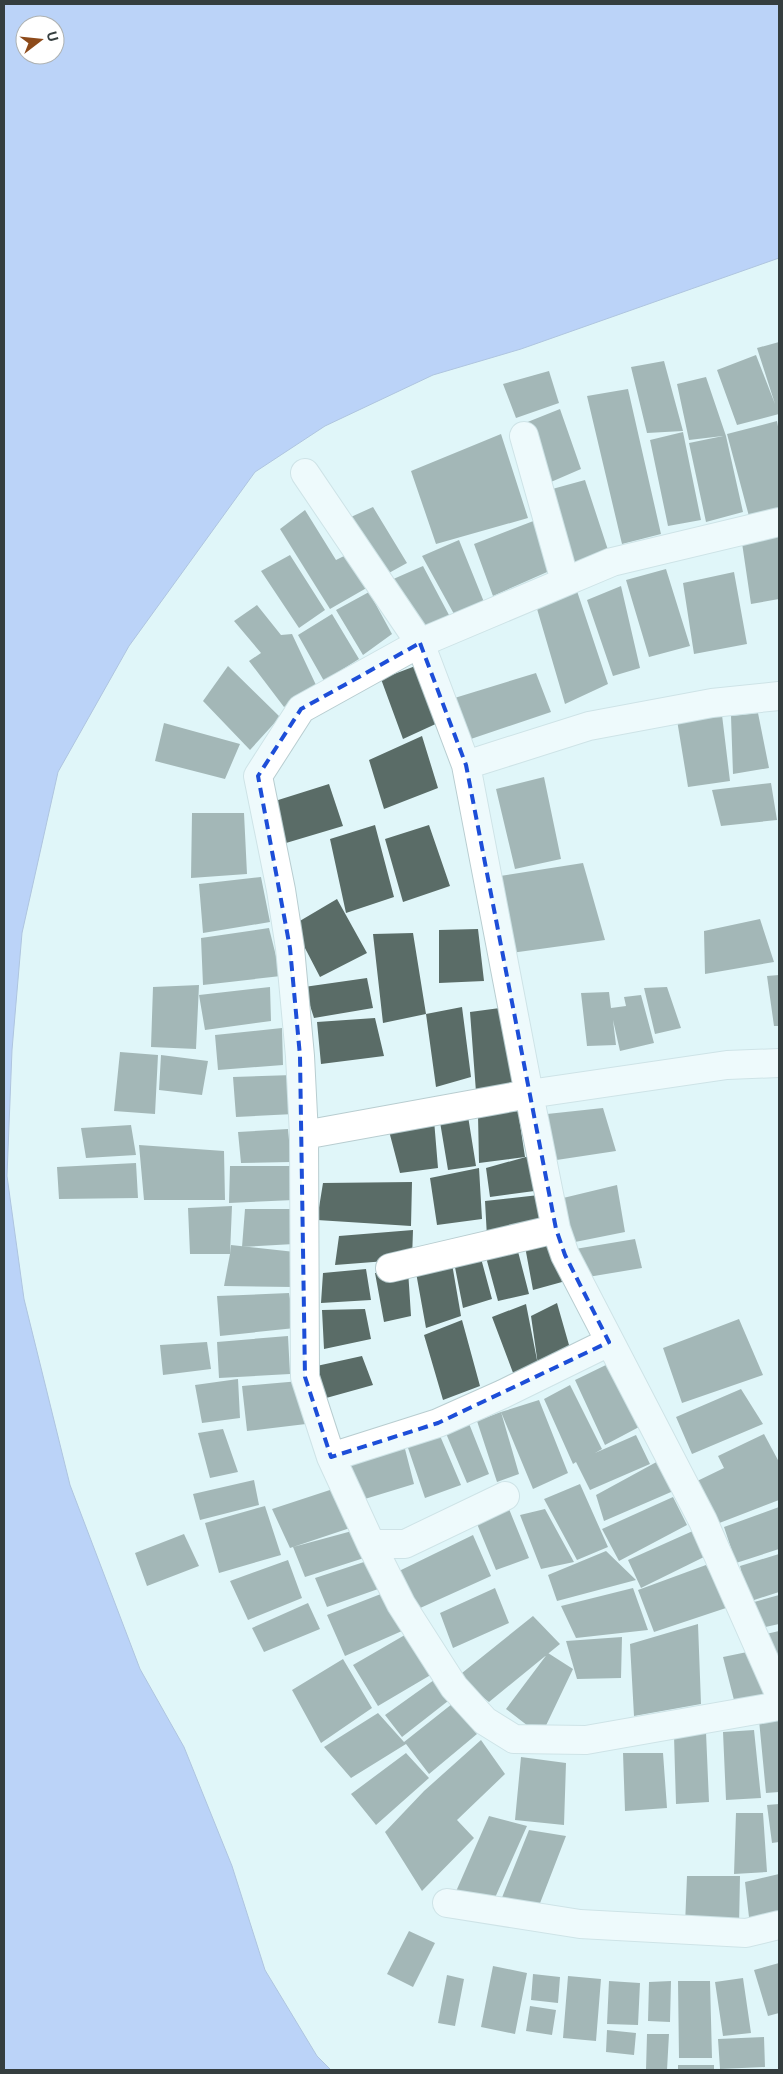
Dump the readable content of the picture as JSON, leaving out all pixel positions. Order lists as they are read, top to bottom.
{
  "north": "right"
}
